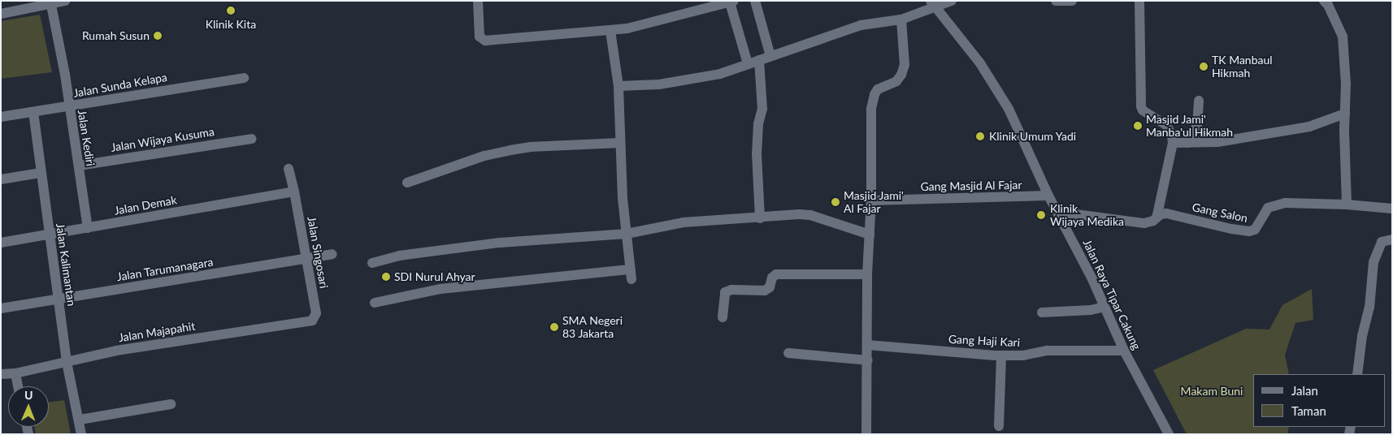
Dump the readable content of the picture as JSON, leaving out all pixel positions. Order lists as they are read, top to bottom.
{
  "streets": {
    "street": [
      "Jalan Sunda Kelapa",
      "Jalan Kediri",
      "Jalan Wijaya Kusuma",
      "Gang Masjid Al Fajar",
      "Jalan Demak",
      "Gang Salon",
      "Jalan Singosari",
      "Jalan Kalimantan",
      "Jalan Tarumanagara",
      "Jalan Raya Tipar Cakung",
      "Jalan Majapahit",
      "Gang Haji Kari"
    ]
  },
  "crossings": [
    ["Jalan Sunda Kelapa", "Jalan Kediri"],
    ["Jalan Sunda Kelapa", "Jalan Kalimantan"],
    ["Jalan Kediri", "Jalan Wijaya Kusuma"],
    ["Jalan Kediri", "Jalan Demak"],
    ["Gang Masjid Al Fajar", "Jalan Raya Tipar Cakung"],
    ["Jalan Demak", "Jalan Singosari"],
    ["Jalan Demak", "Jalan Kalimantan"],
    ["Gang Salon", "Jalan Raya Tipar Cakung"],
    ["Jalan Singosari", "Jalan Tarumanagara"],
    ["Jalan Singosari", "Jalan Majapahit"],
    ["Jalan Kalimantan", "Jalan Tarumanagara"],
    ["Jalan Kalimantan", "Jalan Majapahit"],
    ["Jalan Raya Tipar Cakung", "Gang Haji Kari"]
  ],
  "parks": ["Makam Buni"],
  "places": [
    "Klinik Kita",
    "Rumah Susun",
    "TK Manbaul Hikmah",
    "Masjid Jami' Manba'ul Hikmah",
    "Klinik Umum Yadi",
    "Masjid Jami' Al Fajar",
    "Klinik Wijaya Medika",
    "SDI Nurul Ahyar",
    "SMA Negeri 83 Jakarta"
  ],
  "legend": ["Jalan", "Taman"],
  "north": "top"
}
